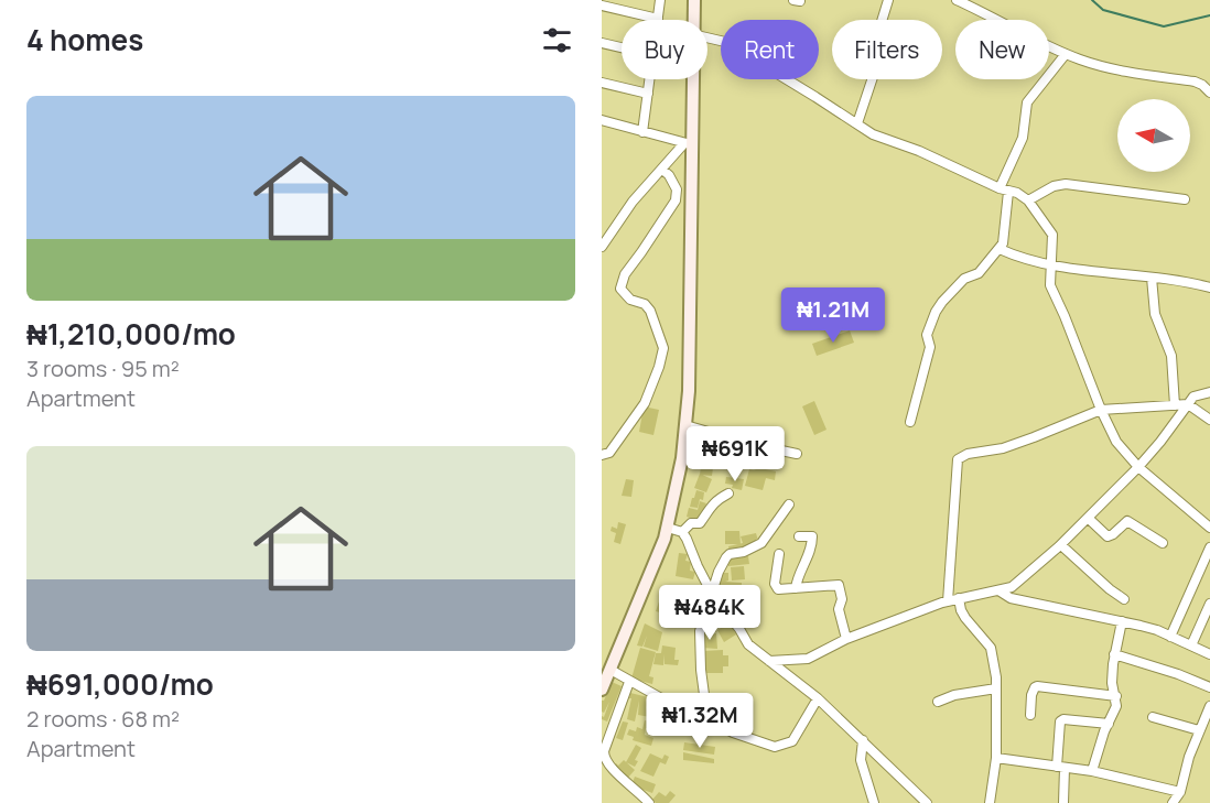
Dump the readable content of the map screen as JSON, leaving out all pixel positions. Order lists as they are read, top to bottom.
{
  "north": "left",
  "page": {
    "heading": "4 homes",
    "chip": [
      "Buy",
      "Rent",
      "Filters",
      "New"
    ],
    "list": [
      {
        "name": "₦1,210,000/mo",
        "note": "3 rooms · 95 m² · Apartment"
      },
      {
        "name": "₦691,000/mo",
        "note": "2 rooms · 68 m² · Apartment"
      }
    ],
    "price": [
      "₦1.21M",
      "₦691K",
      "₦484K",
      "₦1.32M"
    ]
  }
}
